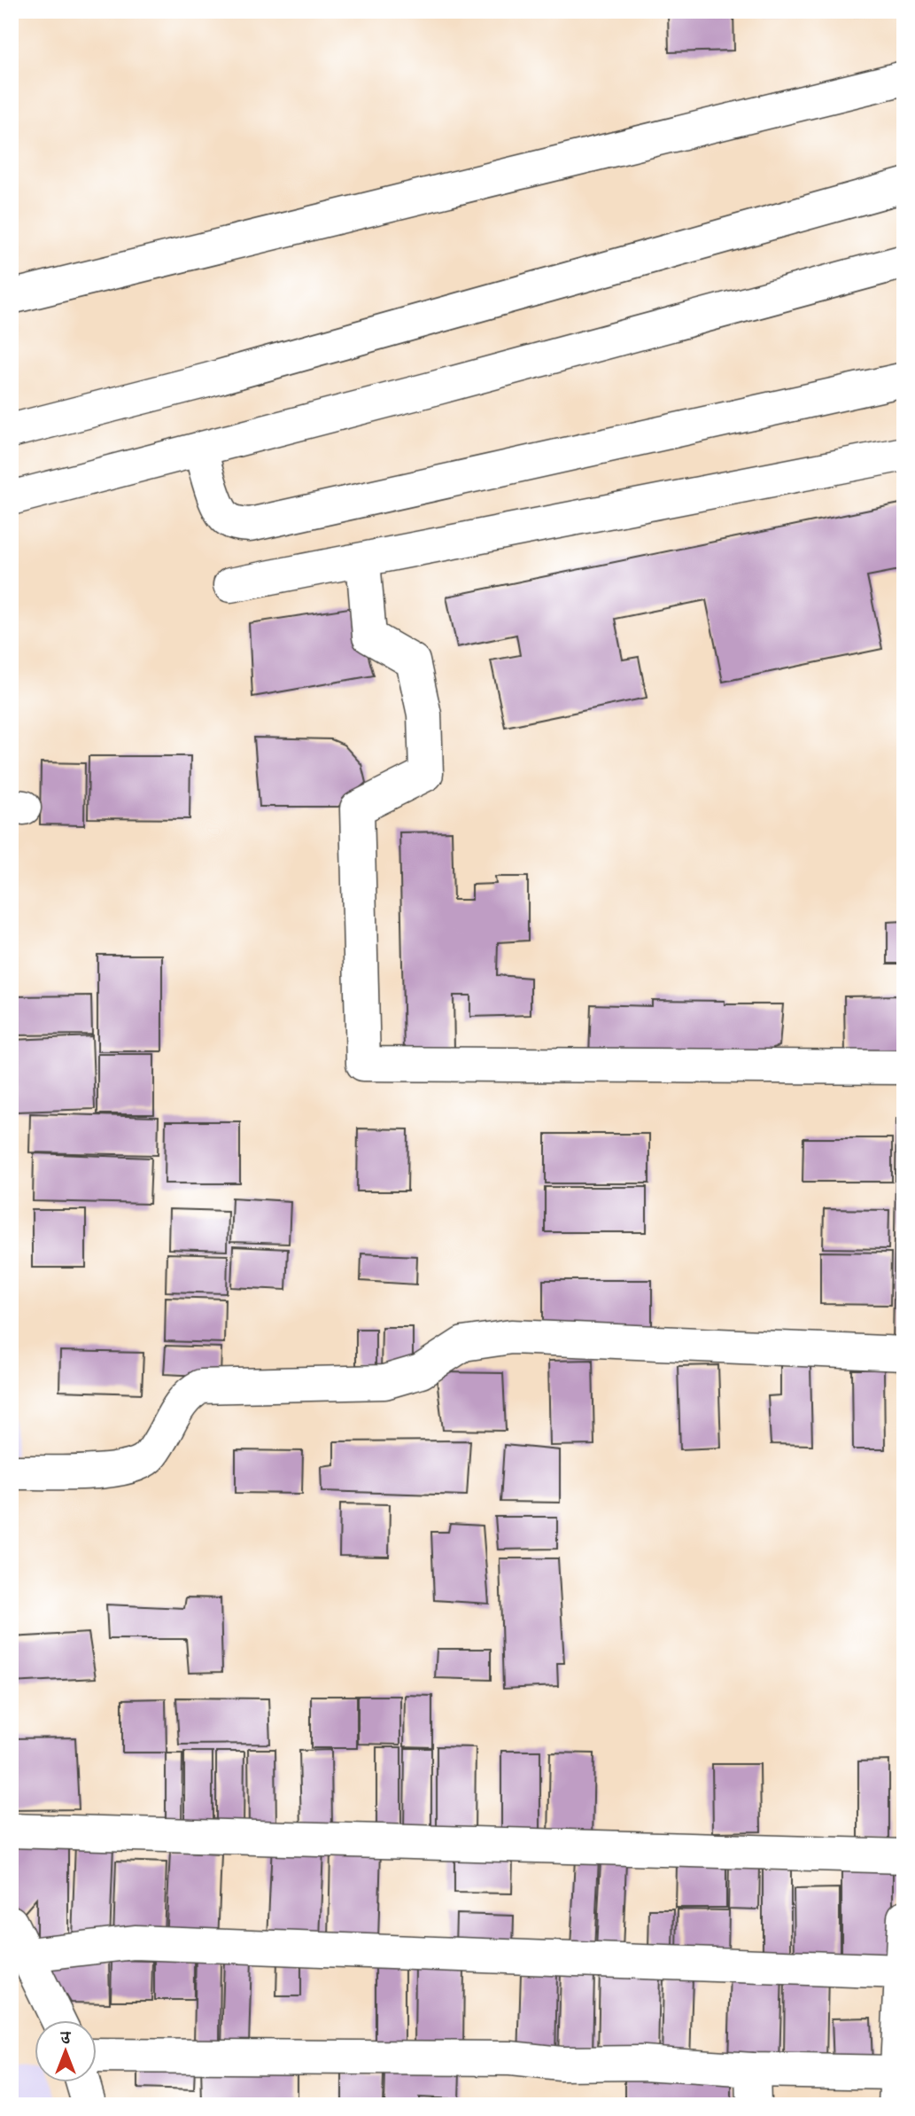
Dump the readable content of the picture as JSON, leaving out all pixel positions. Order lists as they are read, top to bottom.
{
  "north": "top"
}
